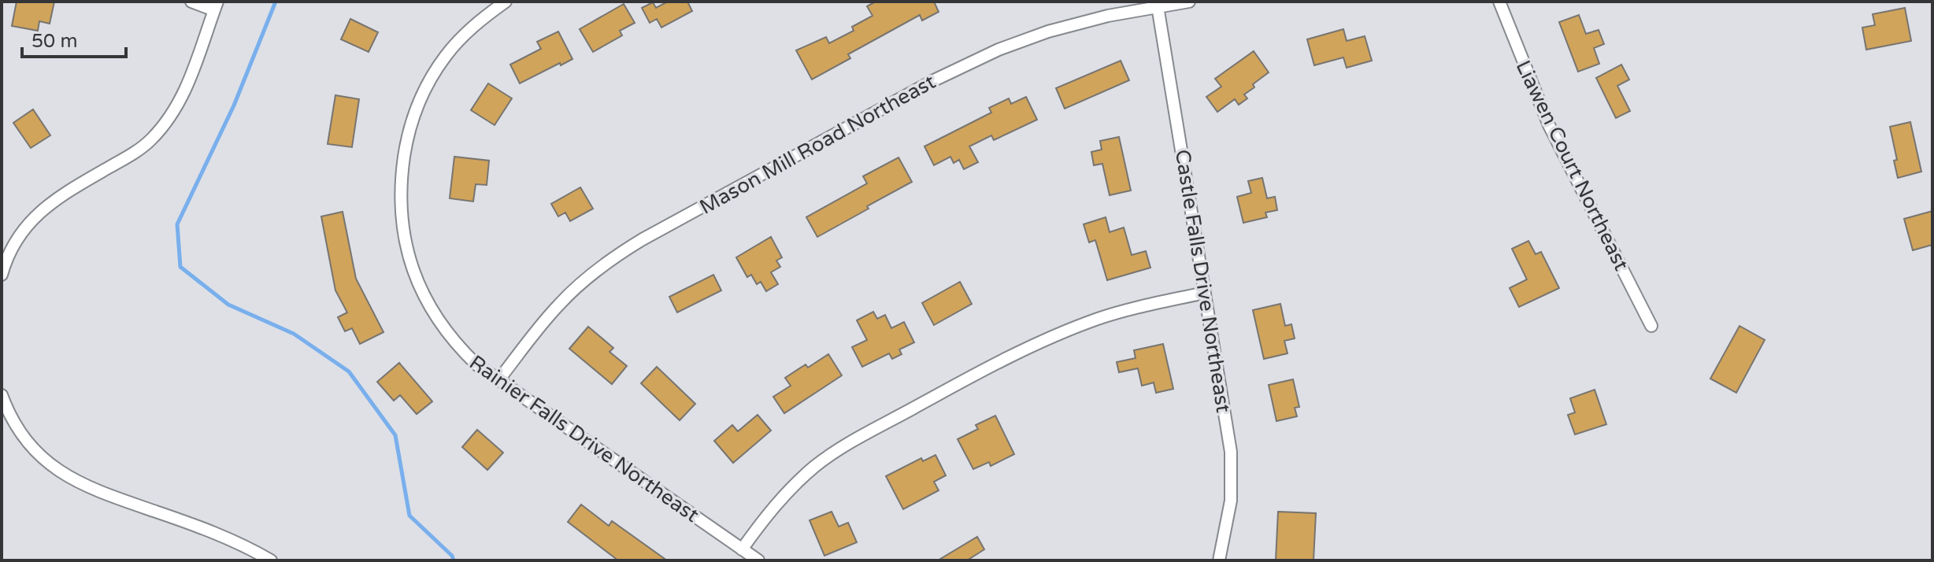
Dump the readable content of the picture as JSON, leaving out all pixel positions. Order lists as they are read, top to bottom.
{
  "streets": {
    "street": [
      "Mason Mill Road Northeast",
      "Liawen Court Northeast",
      "Castle Falls Drive Northeast",
      "Rainier Falls Drive Northeast"
    ]
  },
  "crossings": [
    ["Mason Mill Road Northeast", "Castle Falls Drive Northeast"],
    ["Mason Mill Road Northeast", "Rainier Falls Drive Northeast"]
  ],
  "scale_bar": "50 m"
}
